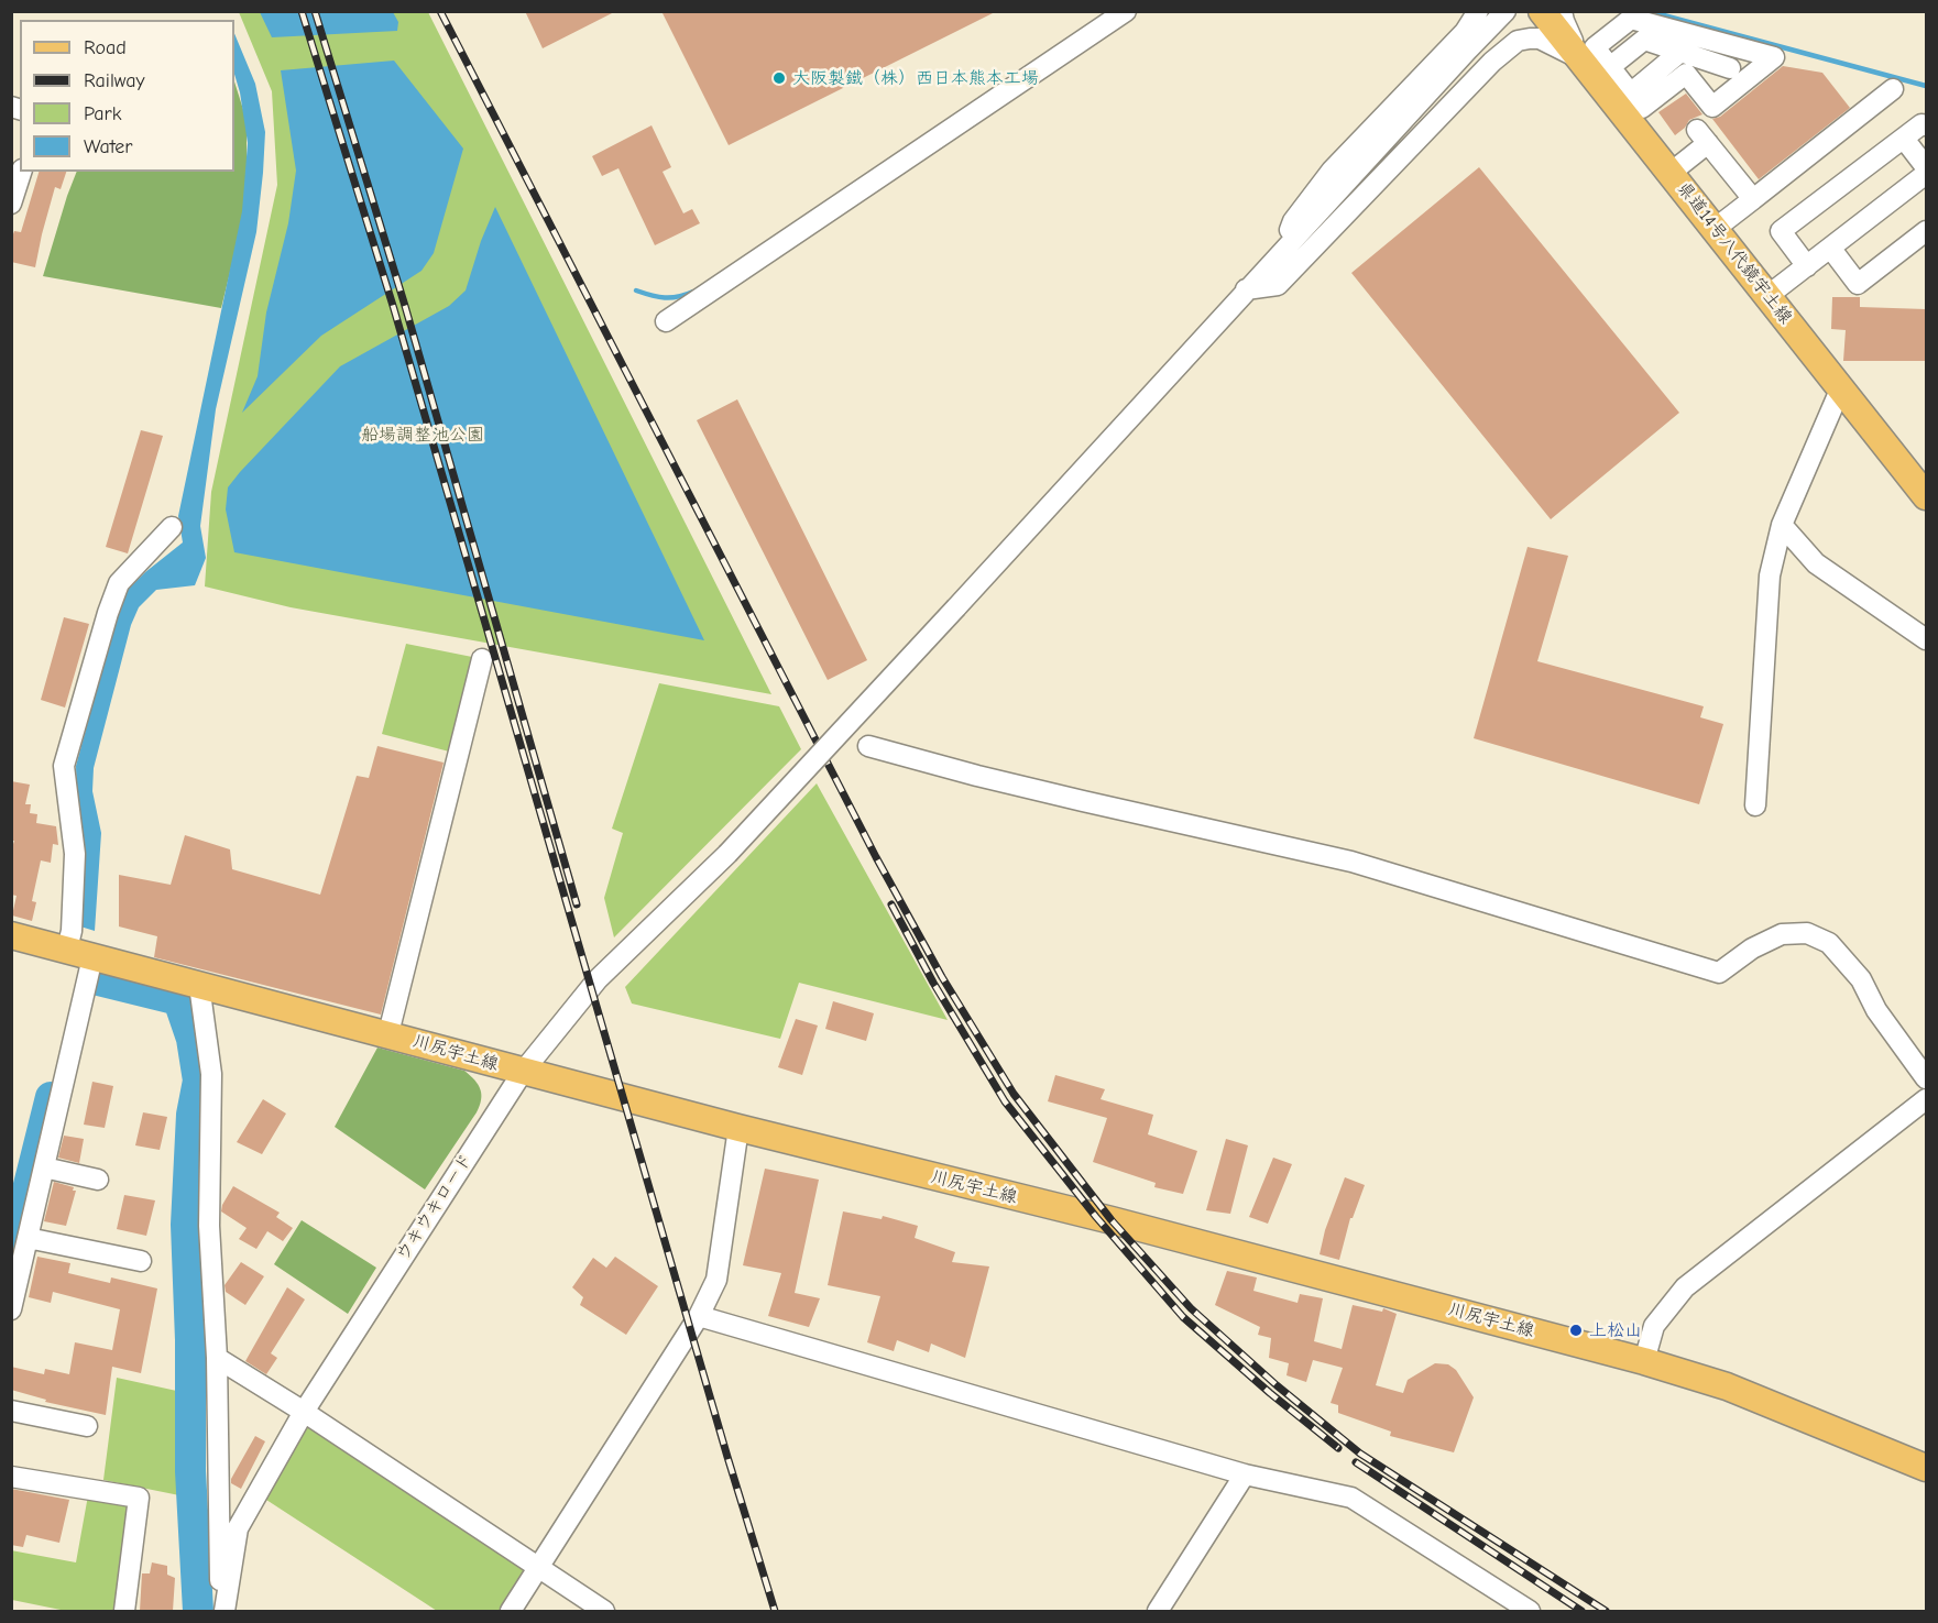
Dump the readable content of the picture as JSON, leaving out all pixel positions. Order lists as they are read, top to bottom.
{
  "streets": {
    "main road": ["県道14号八代鏡宇土線", "川尻宇土線"],
    "street": ["ウキウキロード"]
  },
  "crossings": [
    ["川尻宇土線", "ウキウキロード"]
  ],
  "parks": ["船場調整池公園"],
  "places": ["大阪製鐵（株）西日本熊本工場", "上松山"],
  "legend": [
    "Road",
    "Railway",
    "Park",
    "Water"
  ]
}
